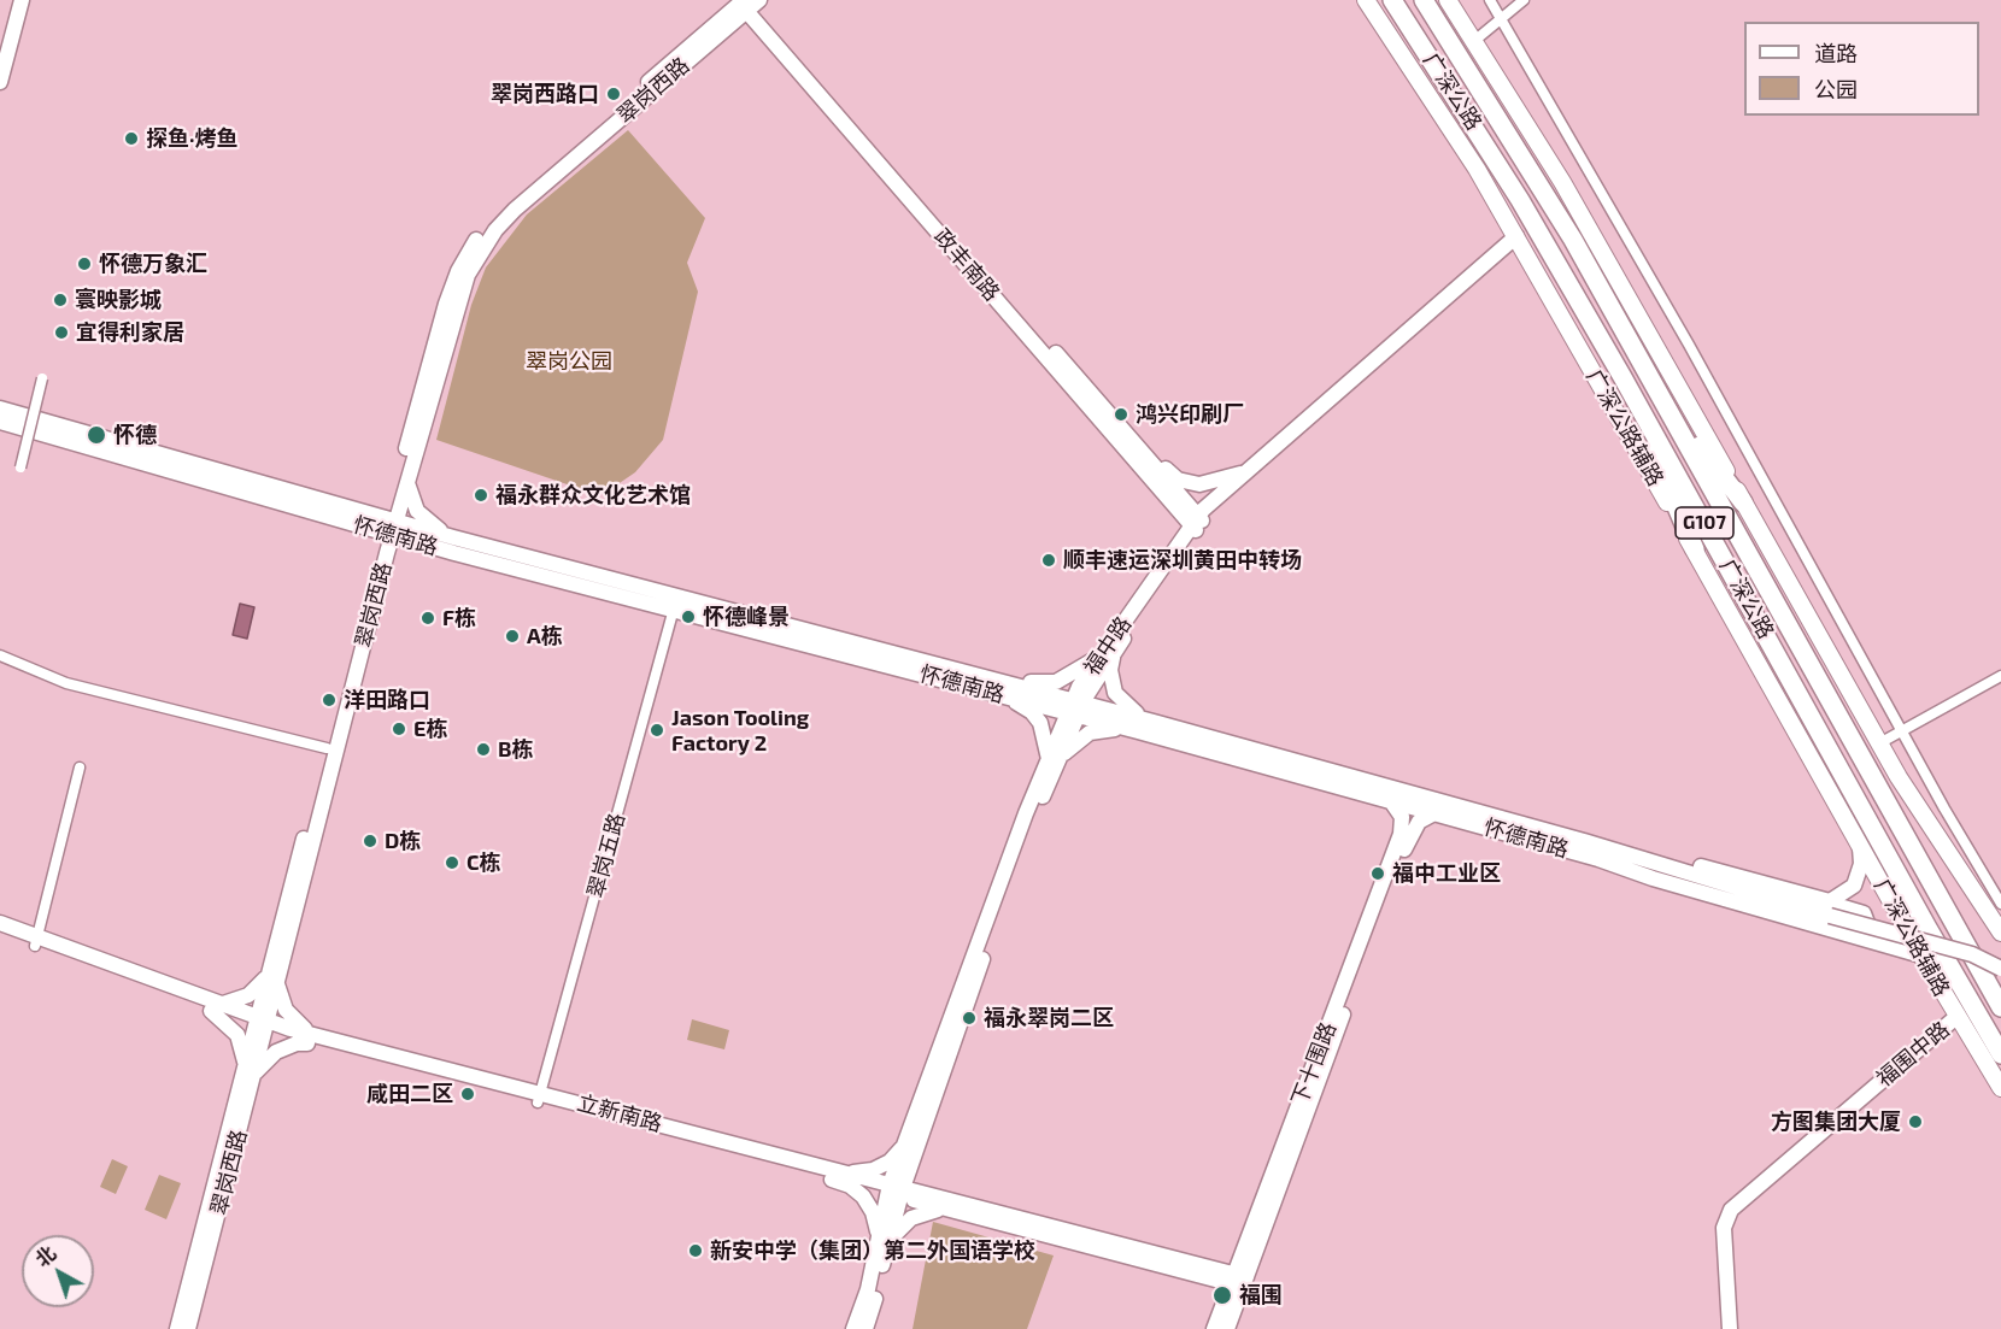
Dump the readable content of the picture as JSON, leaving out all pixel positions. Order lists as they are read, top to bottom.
{
  "streets": {
    "highway": ["广深公路", "G107"],
    "main road": [
      "翠岗西路",
      "政丰南路",
      "广深公路辅路",
      "怀德南路",
      "福中路",
      "福围中路",
      "下十围路",
      "立新南路"
    ],
    "street": ["翠岗五路"]
  },
  "crossings": [
    ["翠岗西路", "政丰南路"],
    ["翠岗西路", "怀德南路"],
    ["翠岗西路", "立新南路"],
    ["政丰南路", "福中路"],
    ["广深公路辅路", "怀德南路"],
    ["广深公路辅路", "福中路"],
    ["广深公路辅路", "福围中路"],
    ["怀德南路", "福中路"],
    ["怀德南路", "翠岗五路"],
    ["怀德南路", "下十围路"],
    ["福中路", "立新南路"],
    ["翠岗五路", "立新南路"],
    ["下十围路", "立新南路"]
  ],
  "parks": ["翠岗公园"],
  "places": [
    "翠岗西路口",
    "探鱼·烤鱼",
    "怀德万象汇",
    "寰映影城",
    "宜得利家居",
    "鸿兴印刷厂",
    "怀德",
    "福永群众文化艺术馆",
    "顺丰速运深圳黄田中转场",
    "怀德峰景",
    "F栋",
    "A栋",
    "洋田路口",
    "E栋",
    "Jason Tooling Factory 2",
    "B栋",
    "D栋",
    "C栋",
    "福中工业区",
    "福永翠岗二区",
    "咸田二区",
    "方图集团大厦",
    "新安中学（集团）第二外国语学校",
    "福围"
  ],
  "legend": ["道路", "公园"],
  "north": "top left"
}
